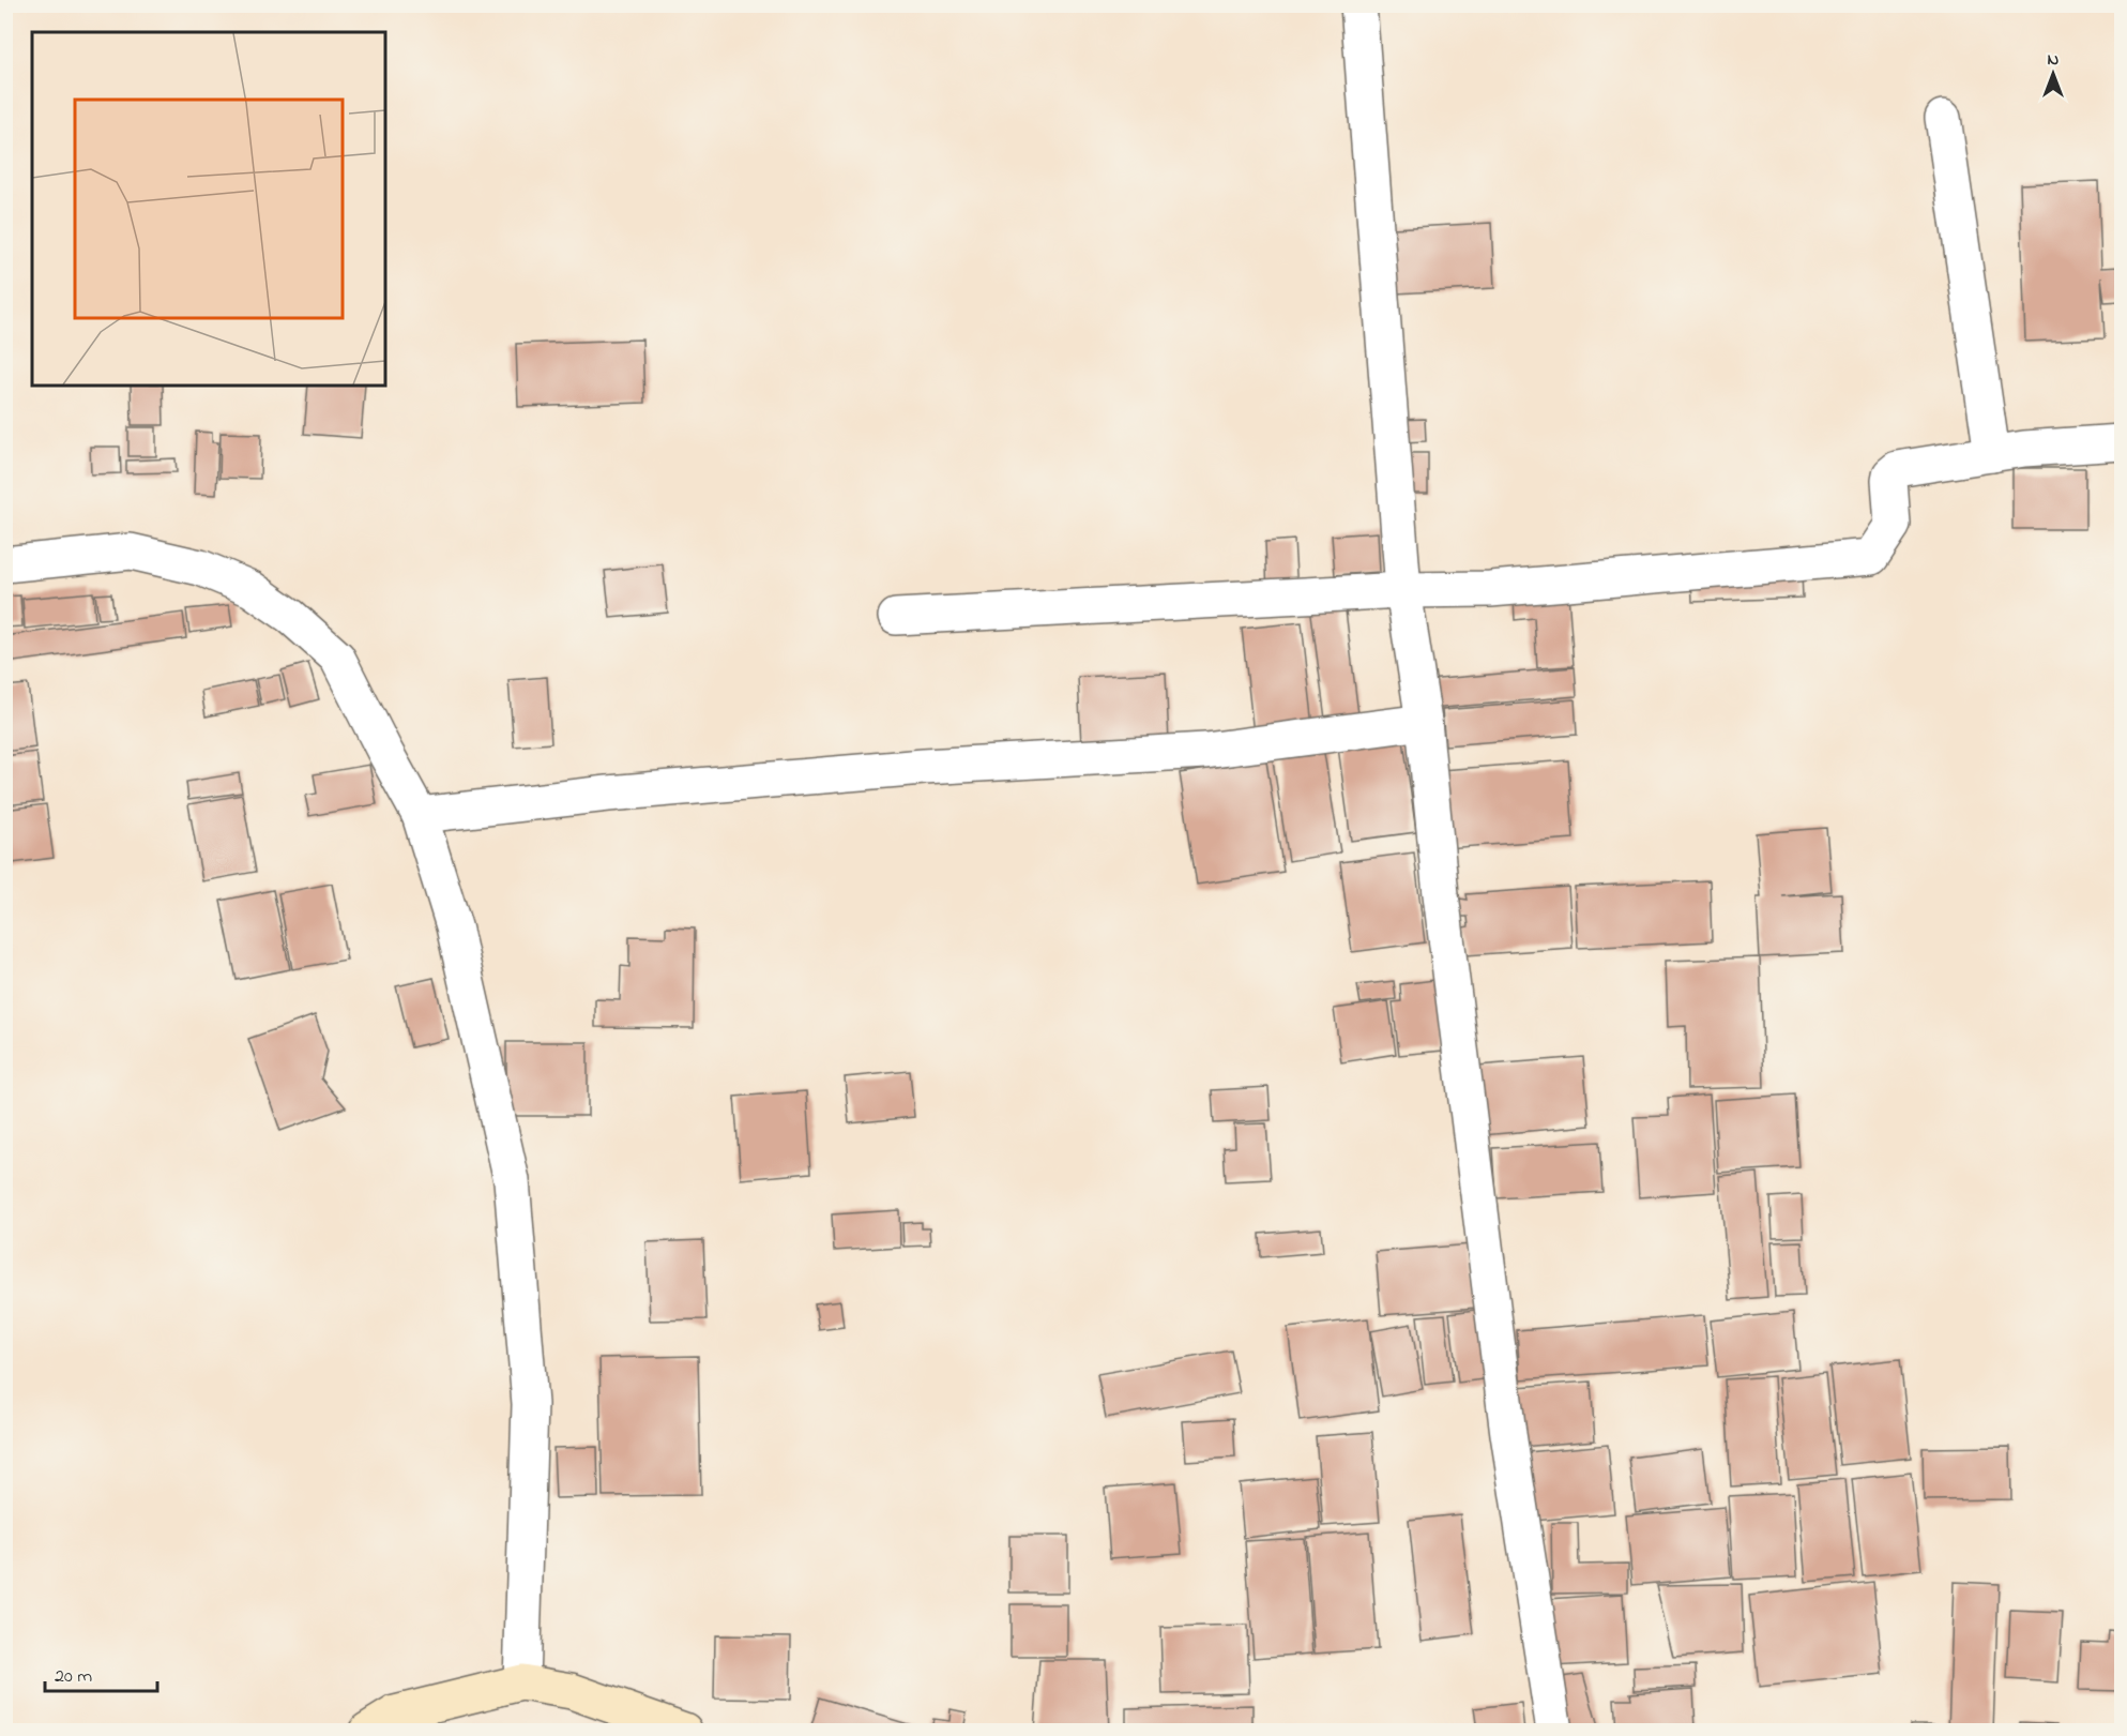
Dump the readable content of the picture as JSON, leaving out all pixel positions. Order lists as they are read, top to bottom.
{
  "scale_bar": "20 m",
  "north": "top"
}
